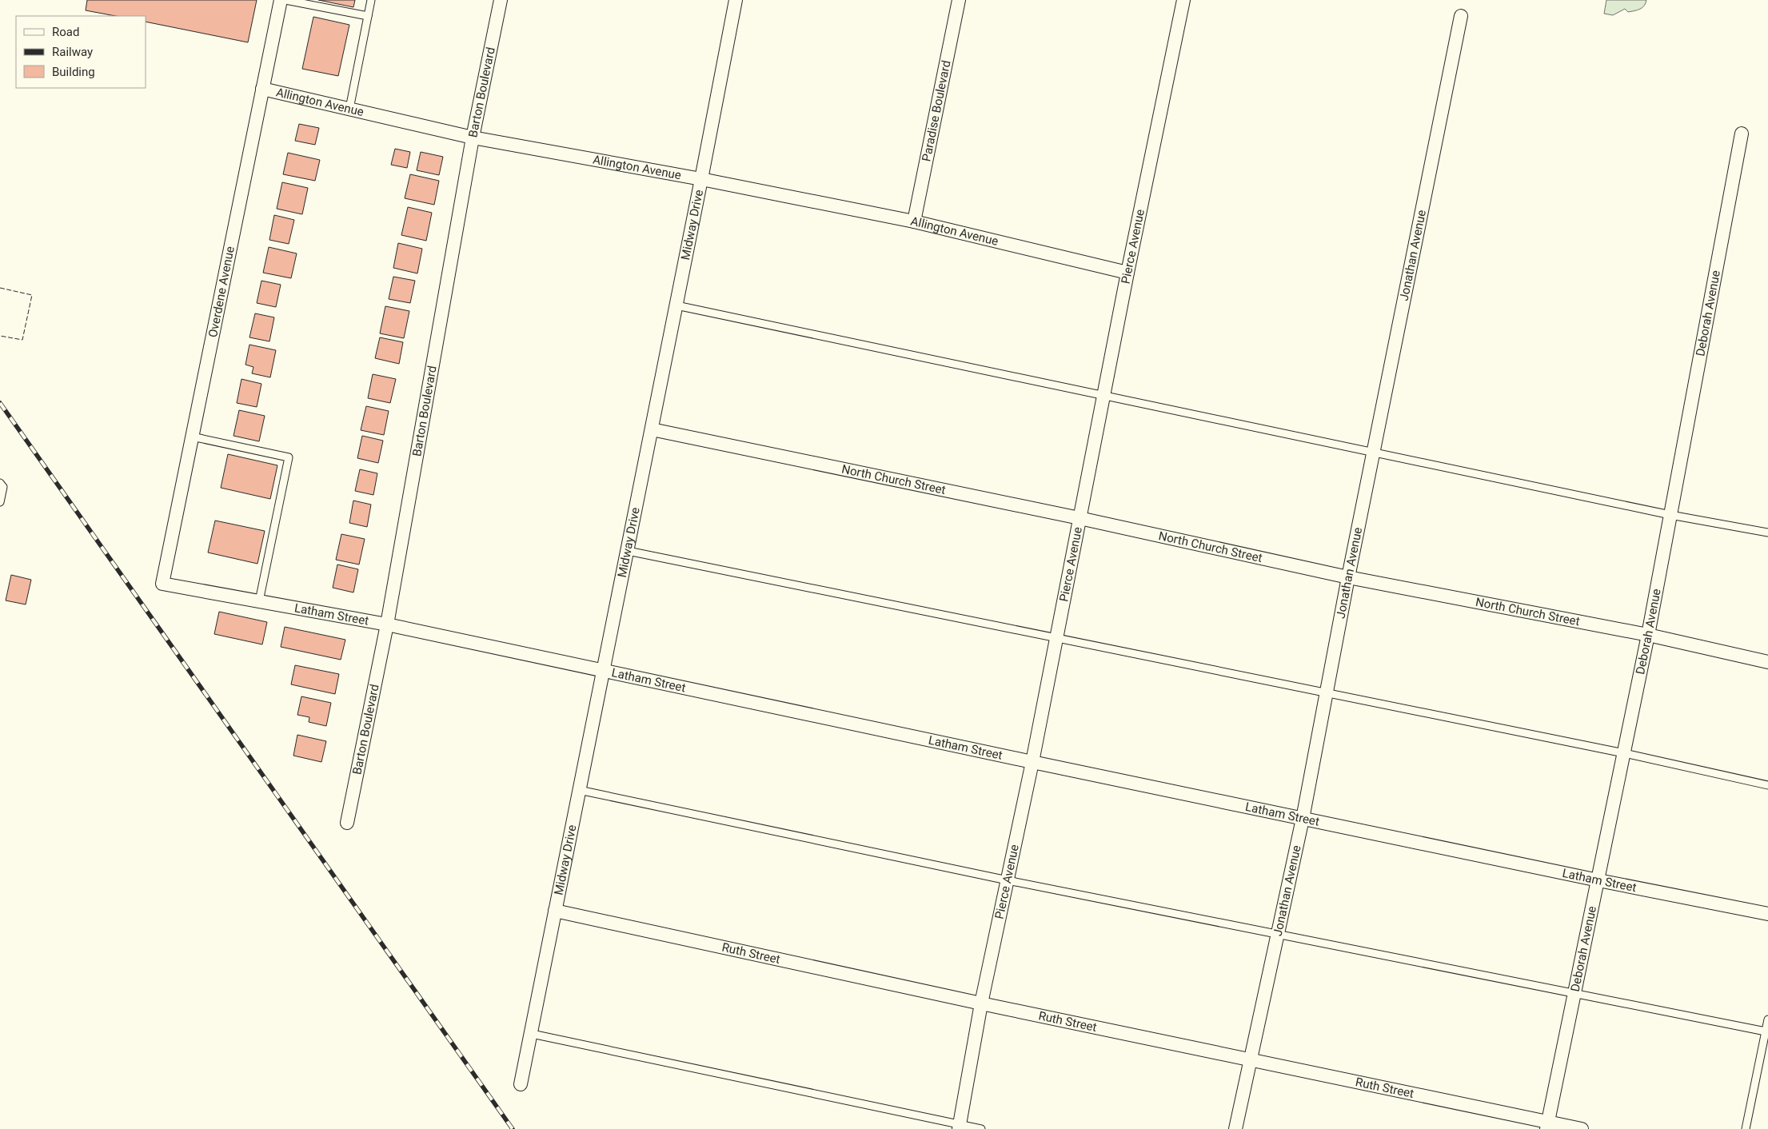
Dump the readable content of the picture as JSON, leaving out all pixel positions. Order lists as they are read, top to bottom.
{
  "streets": {
    "street": [
      "Barton Boulevard",
      "Allington Avenue",
      "Paradise Boulevard",
      "Midway Drive",
      "Pierce Avenue",
      "Jonathan Avenue",
      "Overdene Avenue",
      "Deborah Avenue",
      "North Church Street",
      "Latham Street",
      "Ruth Street"
    ]
  },
  "crossings": [
    ["Barton Boulevard", "Allington Avenue"],
    ["Barton Boulevard", "Latham Street"],
    ["Allington Avenue", "Paradise Boulevard"],
    ["Allington Avenue", "Midway Drive"],
    ["Allington Avenue", "Pierce Avenue"],
    ["Allington Avenue", "Overdene Avenue"],
    ["Midway Drive", "North Church Street"],
    ["Midway Drive", "Latham Street"],
    ["Midway Drive", "Ruth Street"],
    ["Pierce Avenue", "North Church Street"],
    ["Pierce Avenue", "Latham Street"],
    ["Pierce Avenue", "Ruth Street"],
    ["Jonathan Avenue", "North Church Street"],
    ["Jonathan Avenue", "Latham Street"],
    ["Jonathan Avenue", "Ruth Street"],
    ["Overdene Avenue", "Latham Street"],
    ["Deborah Avenue", "North Church Street"],
    ["Deborah Avenue", "Latham Street"],
    ["Deborah Avenue", "Ruth Street"]
  ],
  "legend": ["Road", "Railway", "Building"]
}
